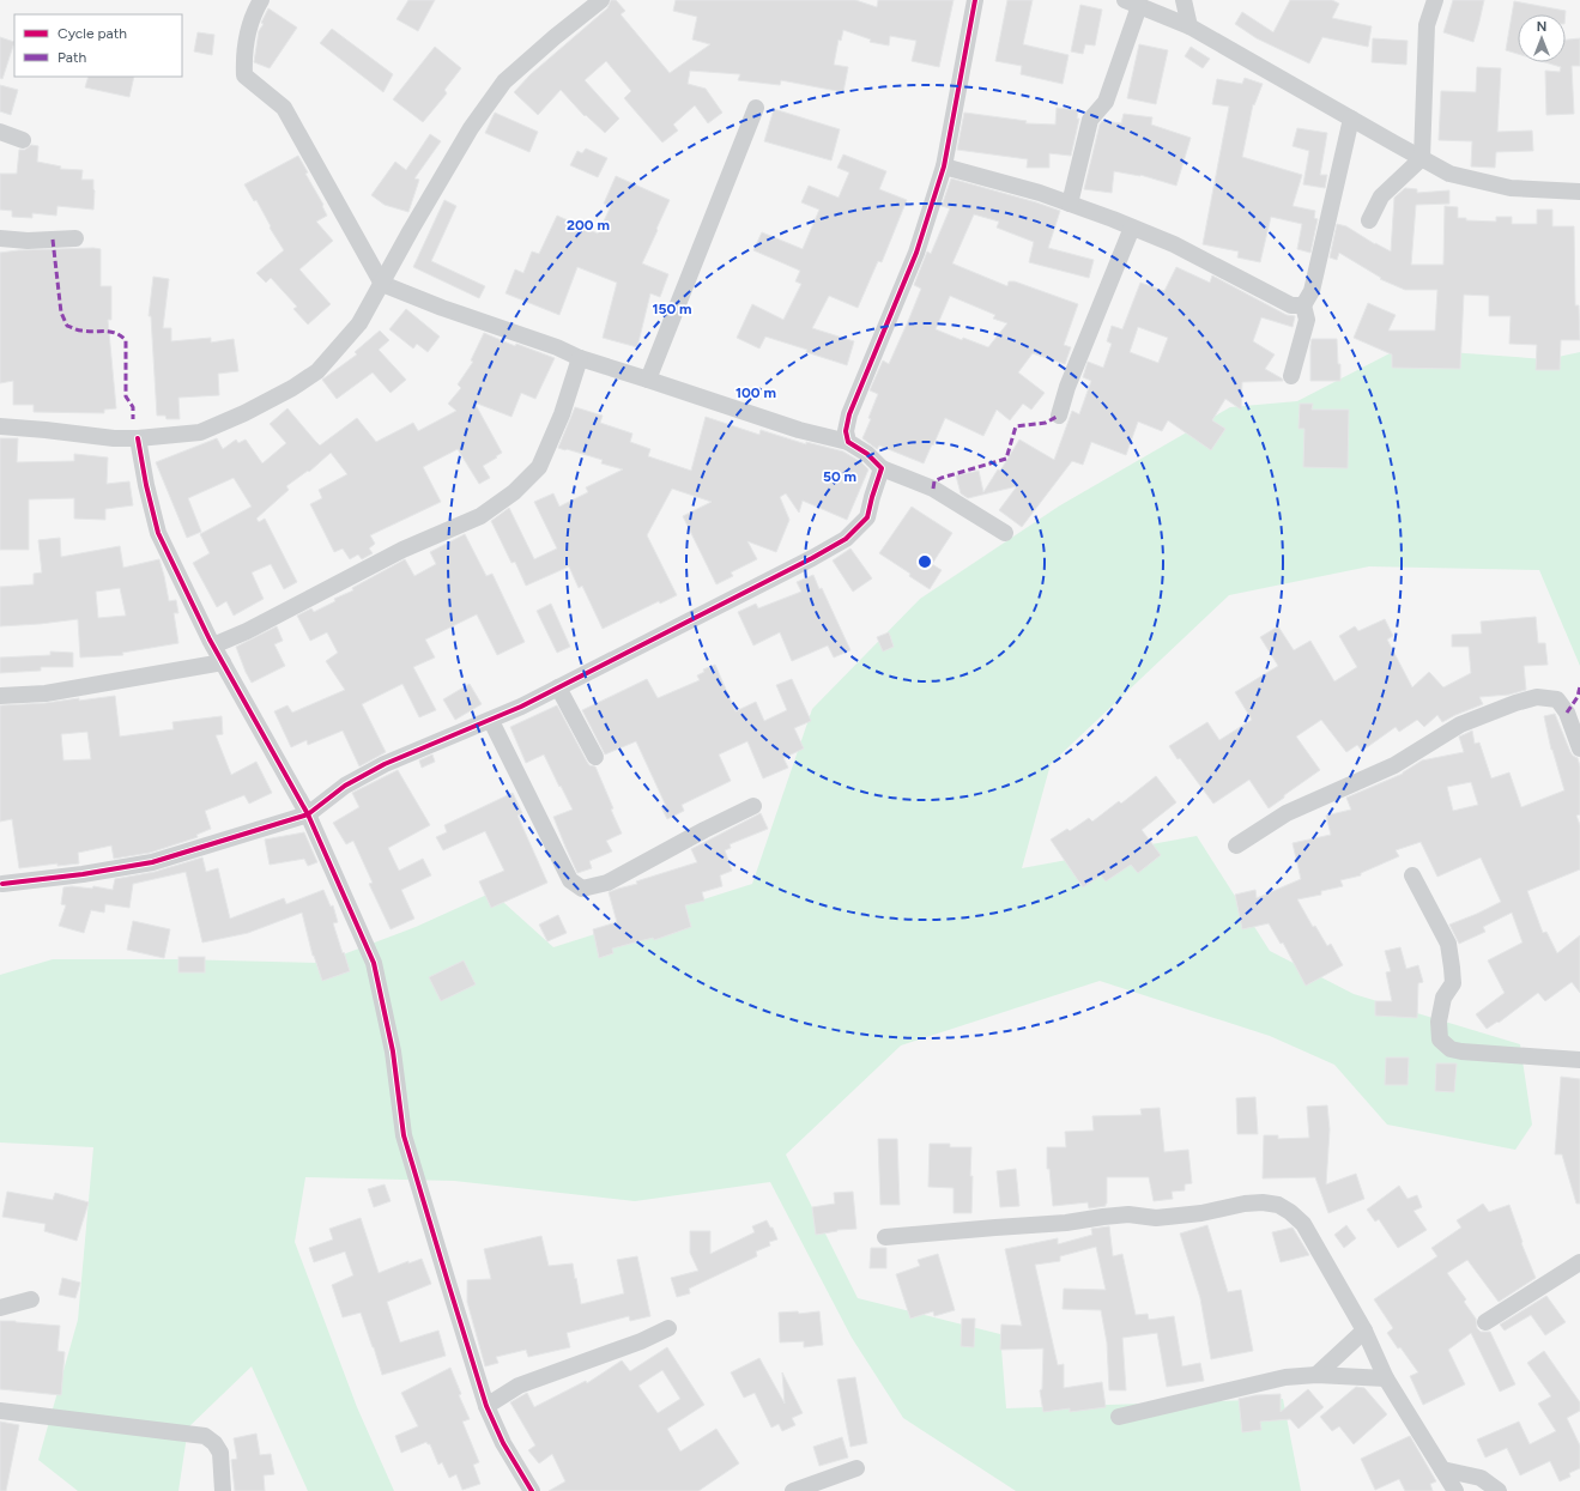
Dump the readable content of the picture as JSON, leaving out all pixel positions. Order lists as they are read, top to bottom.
{
  "legend": ["Cycle path", "Path"],
  "north": "top",
  "rings": [
    "200 m",
    "150 m",
    "100 m",
    "50 m"
  ]
}
